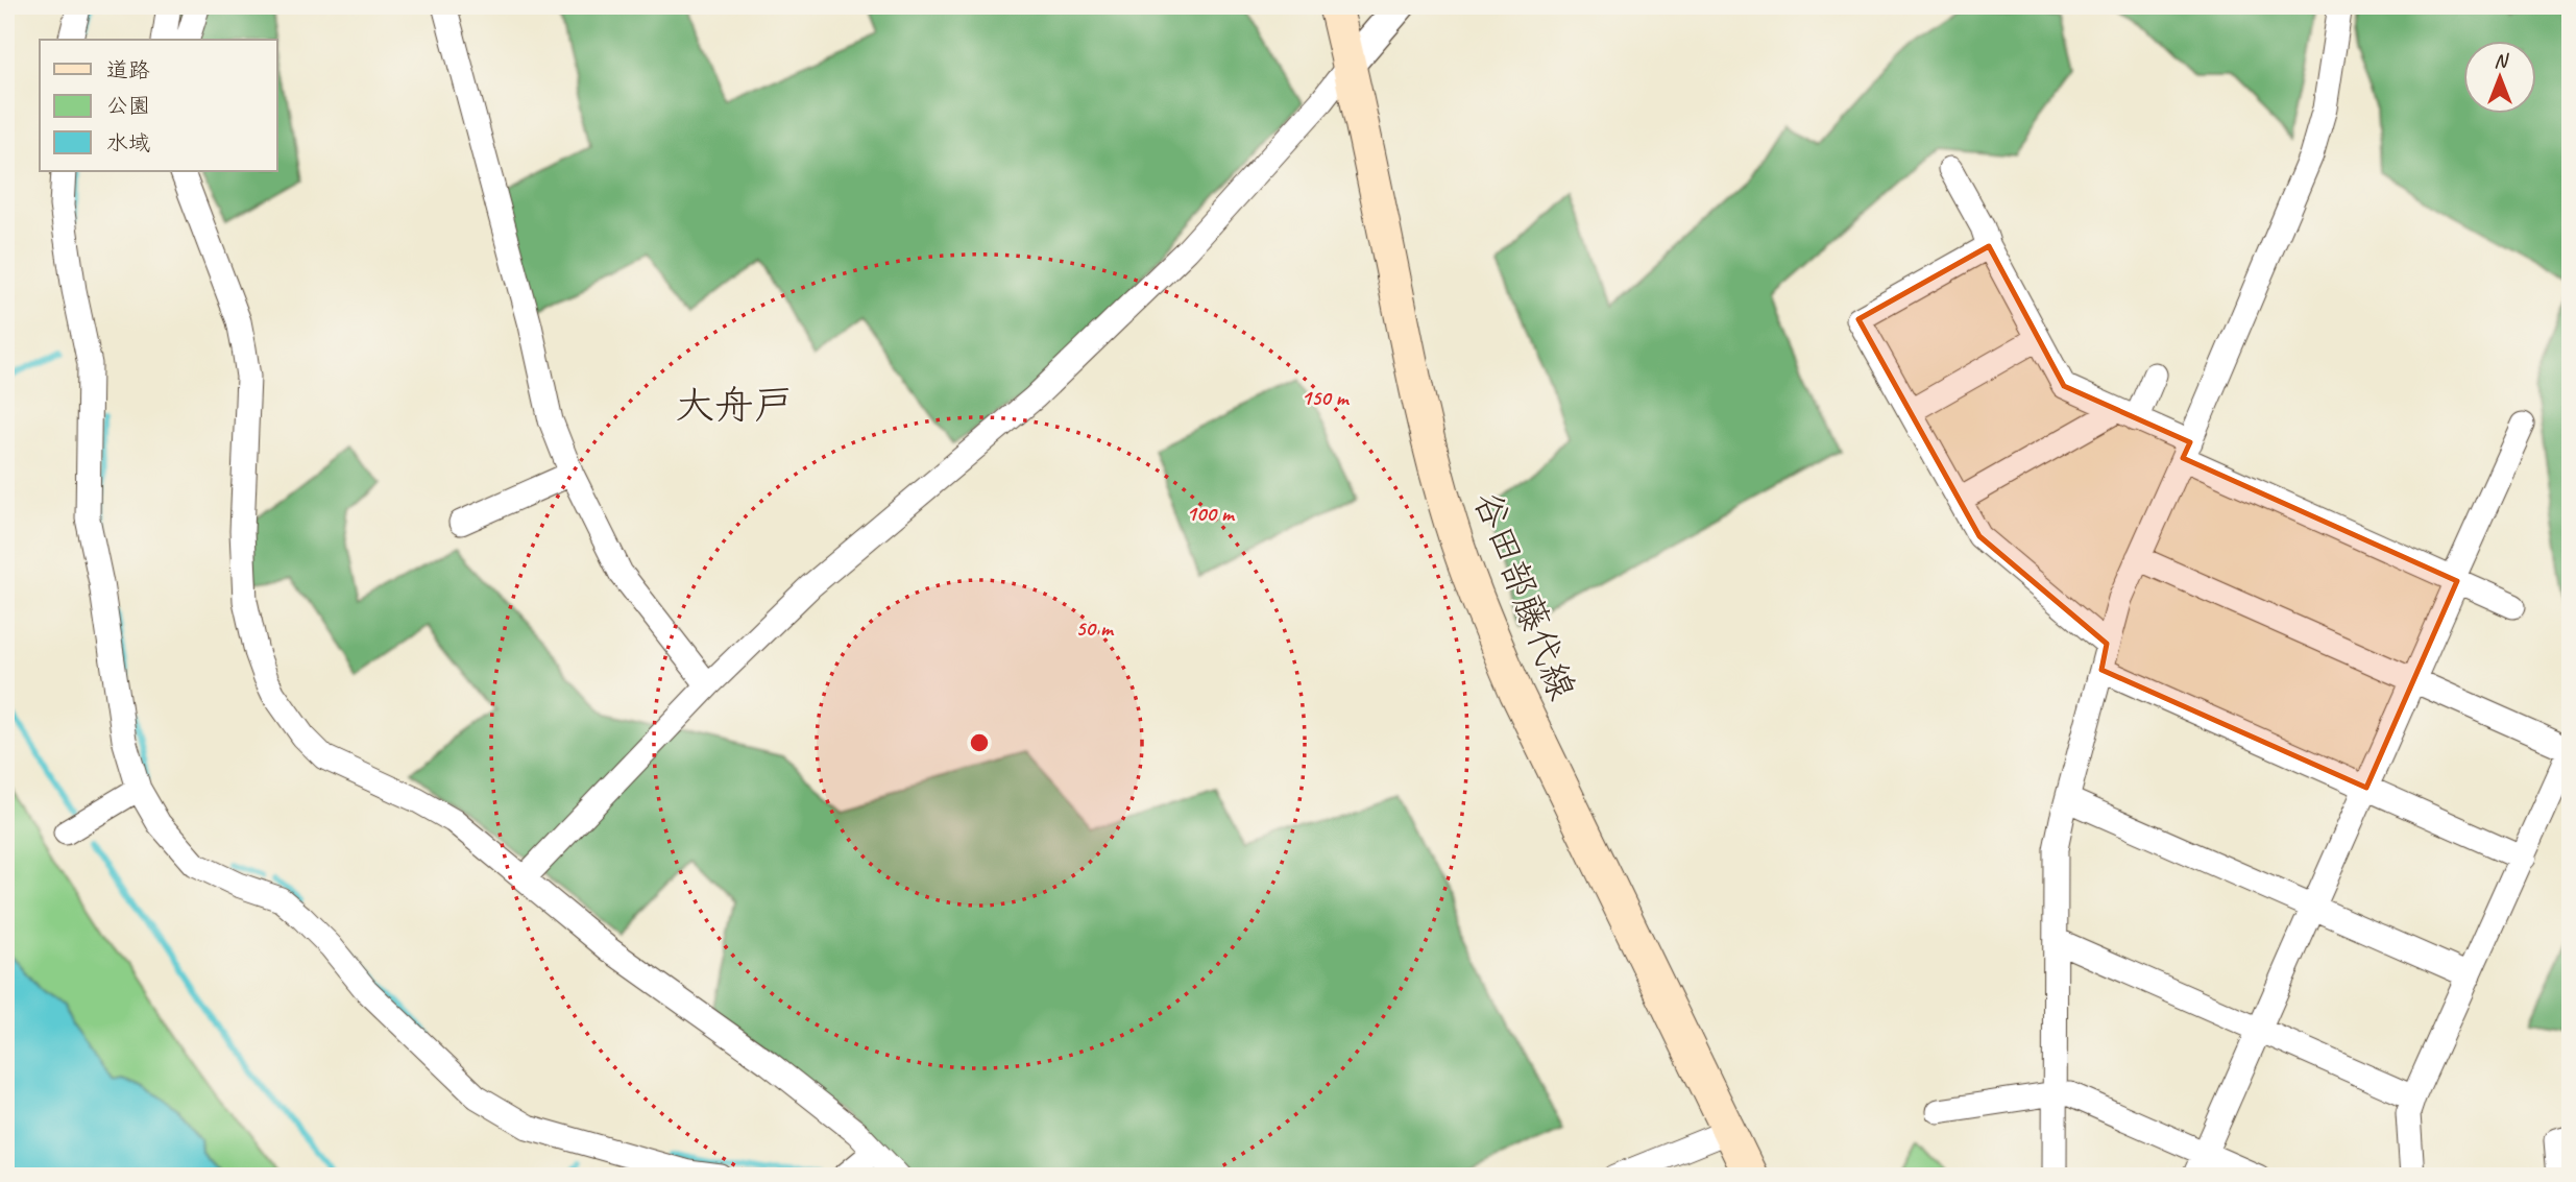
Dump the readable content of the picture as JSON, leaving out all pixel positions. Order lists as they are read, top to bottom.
{
  "streets": {
    "main road": ["谷田部藤代線"]
  },
  "districts": ["大舟戸"],
  "legend": ["道路", "公園", "水域"],
  "north": "top",
  "rings": ["150 m", "100 m", "50 m"]
}
